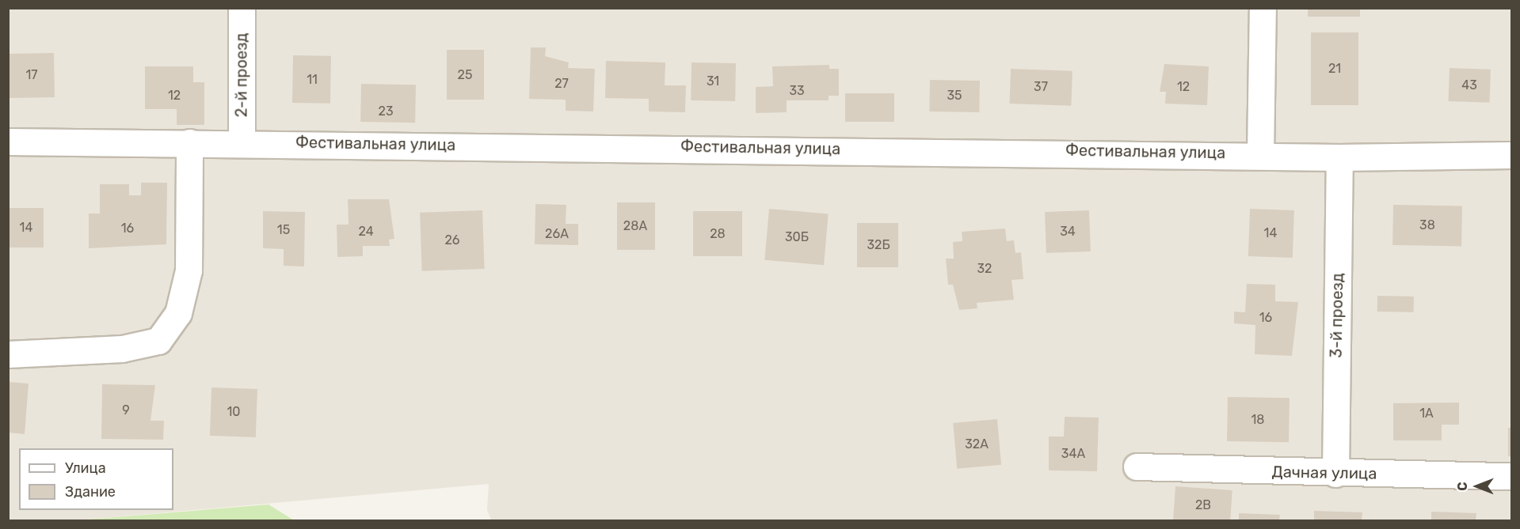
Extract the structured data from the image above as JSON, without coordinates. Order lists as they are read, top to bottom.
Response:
{
  "streets": {
    "street": [
      "2-й проезд",
      "Фестивальная улица",
      "3-й проезд",
      "Дачная улица"
    ]
  },
  "crossings": [
    ["2-й проезд", "Фестивальная улица"],
    ["Фестивальная улица", "3-й проезд"],
    ["3-й проезд", "Дачная улица"]
  ],
  "house_numbers": [
    "21",
    "17",
    "25",
    "11",
    "31",
    "27",
    "43",
    "37",
    "12",
    "33",
    "12",
    "35",
    "23",
    "38",
    "28А",
    "14",
    "16",
    "15",
    "24",
    "34",
    "14",
    "26А",
    "28",
    "30Б",
    "26",
    "32Б",
    "32",
    "16",
    "9",
    "10",
    "1А",
    "18",
    "32А",
    "34А",
    "2В"
  ],
  "legend": ["Улица", "Здание"],
  "north": "left"
}
